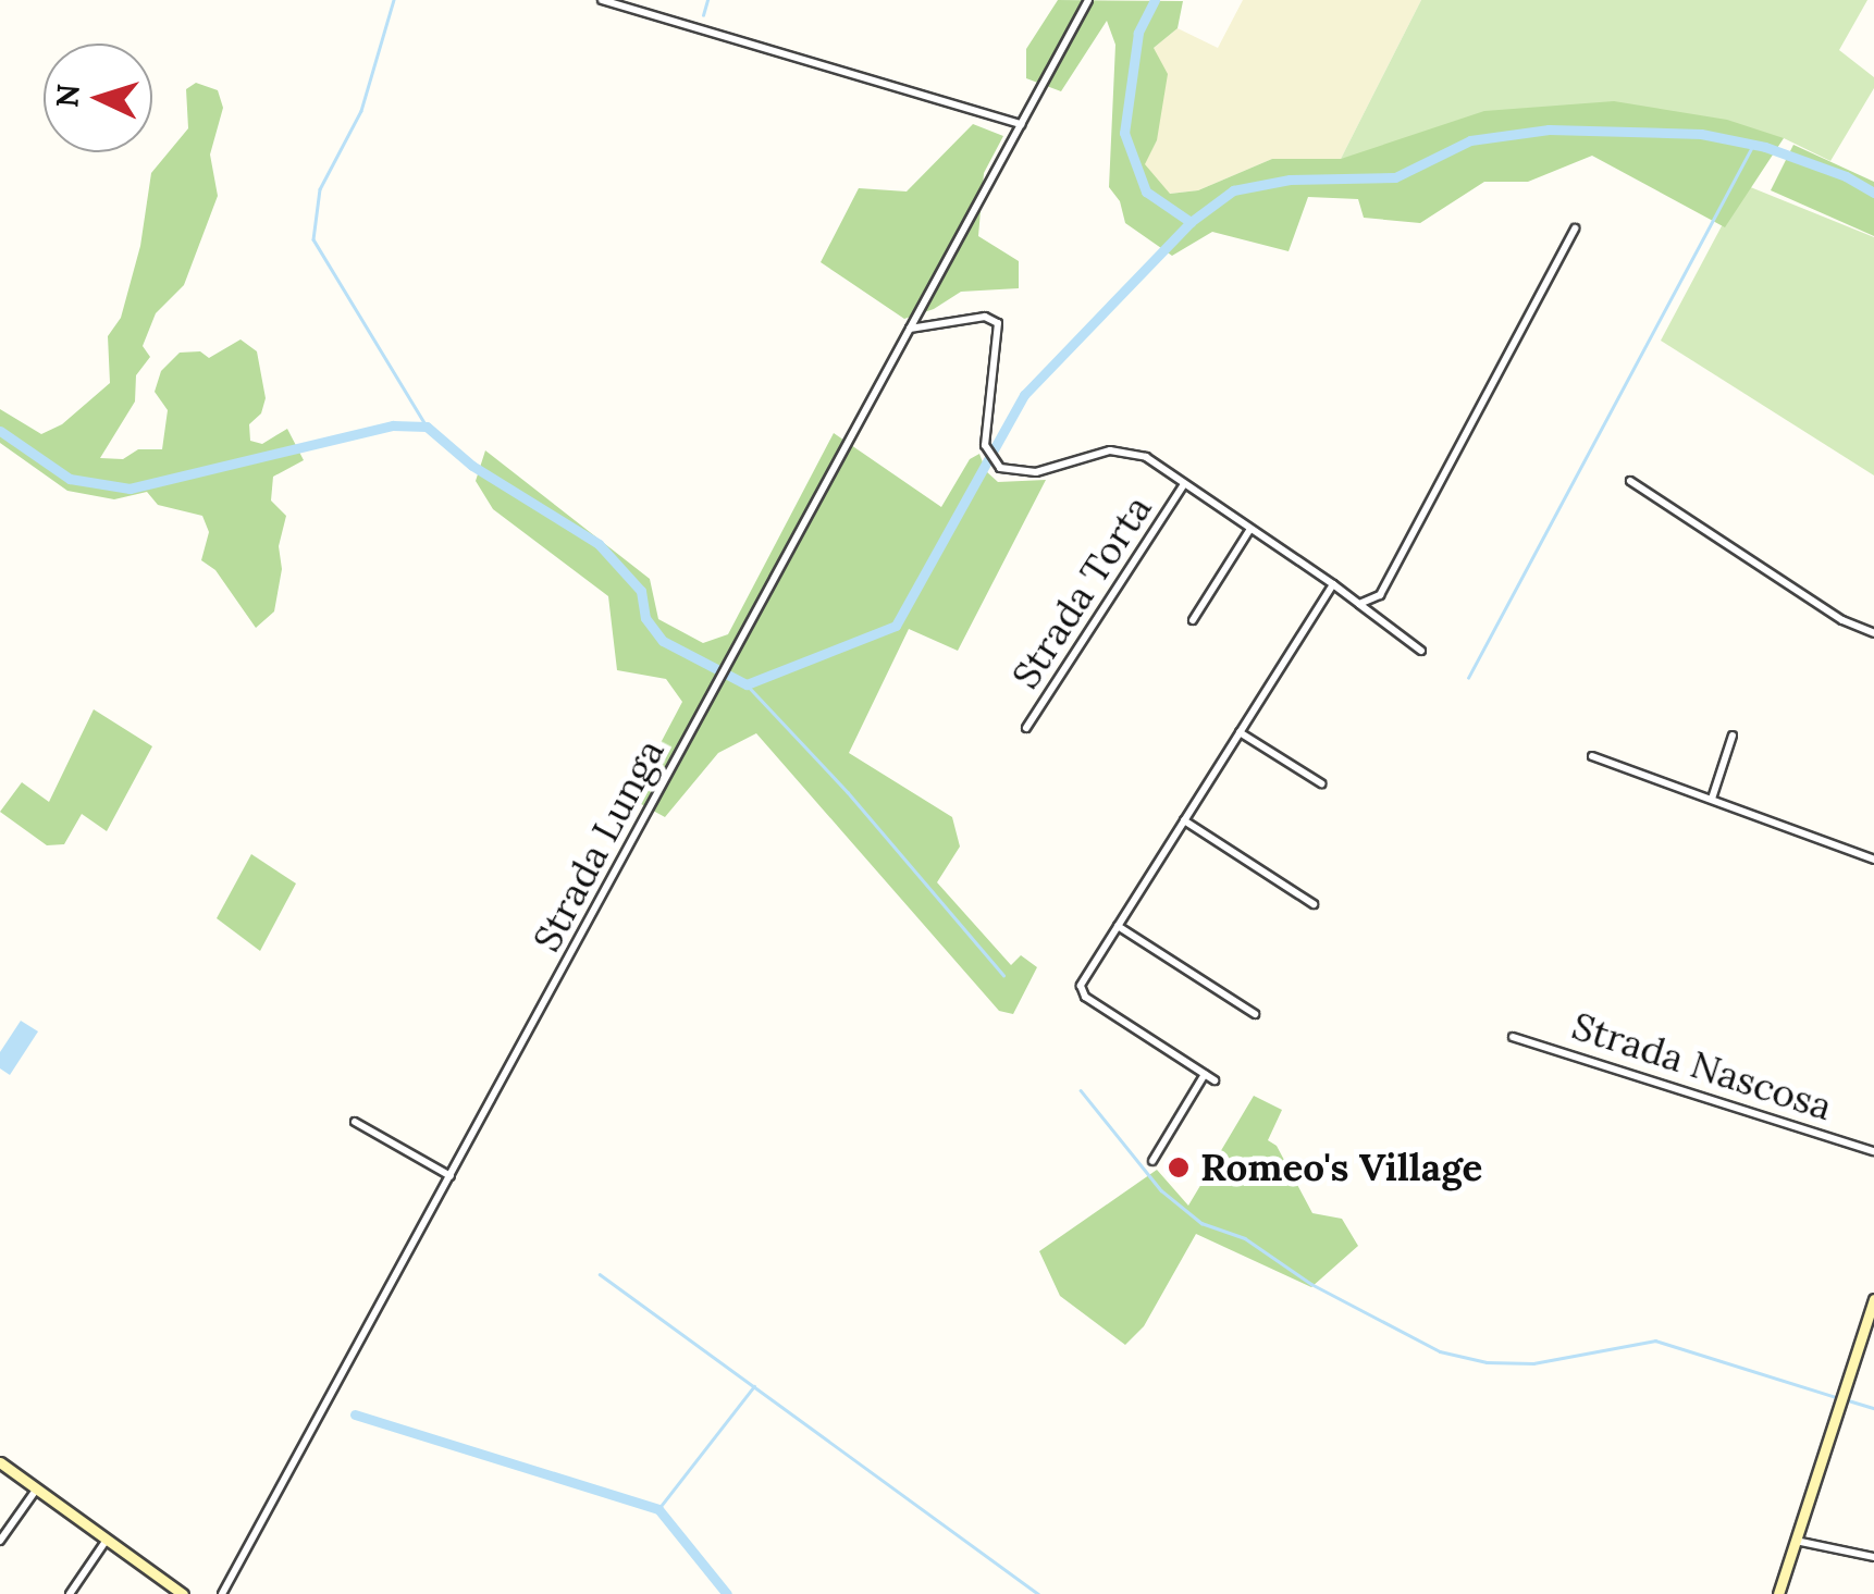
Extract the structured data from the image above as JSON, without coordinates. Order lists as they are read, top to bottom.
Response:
{
  "streets": {
    "street": ["Strada Torta", "Strada Lunga", "Strada Nascosa"]
  },
  "crossings": [
    ["Strada Torta", "Strada Lunga"]
  ],
  "places": ["Romeo's Village"],
  "north": "left"
}
